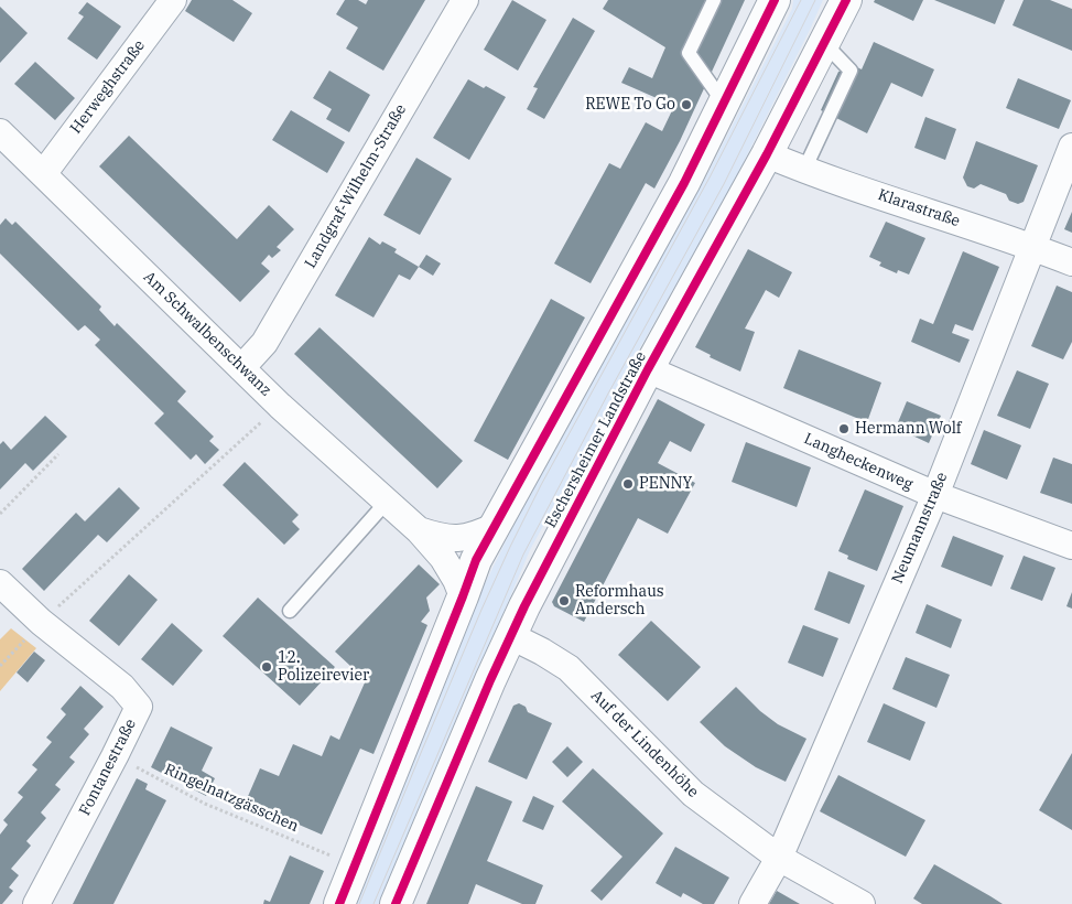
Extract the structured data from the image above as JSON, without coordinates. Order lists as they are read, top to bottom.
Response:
{
  "streets": {
    "main road": ["Eschersheimer Landstraße"],
    "street": [
      "Herweghstraße",
      "Landgraf-Wilhelm-Straße",
      "Klarastraße",
      "Am Schwalbenschwanz",
      "Langheckenweg",
      "Neumannstraße",
      "Auf der Lindenhöhe",
      "Fontanestraße"
    ],
    "path": ["Ringelnatzgässchen"]
  },
  "crossings": [
    ["Herweghstraße", "Am Schwalbenschwanz"],
    ["Landgraf-Wilhelm-Straße", "Am Schwalbenschwanz"],
    ["Klarastraße", "Eschersheimer Landstraße"],
    ["Klarastraße", "Neumannstraße"],
    ["Eschersheimer Landstraße", "Langheckenweg"],
    ["Eschersheimer Landstraße", "Auf der Lindenhöhe"],
    ["Langheckenweg", "Neumannstraße"],
    ["Neumannstraße", "Auf der Lindenhöhe"],
    ["Fontanestraße", "Ringelnatzgässchen"]
  ],
  "places": [
    "REWE To Go",
    "Hermann Wolf",
    "PENNY",
    "Reformhaus Andersch",
    "12. Polizeirevier"
  ]
}
